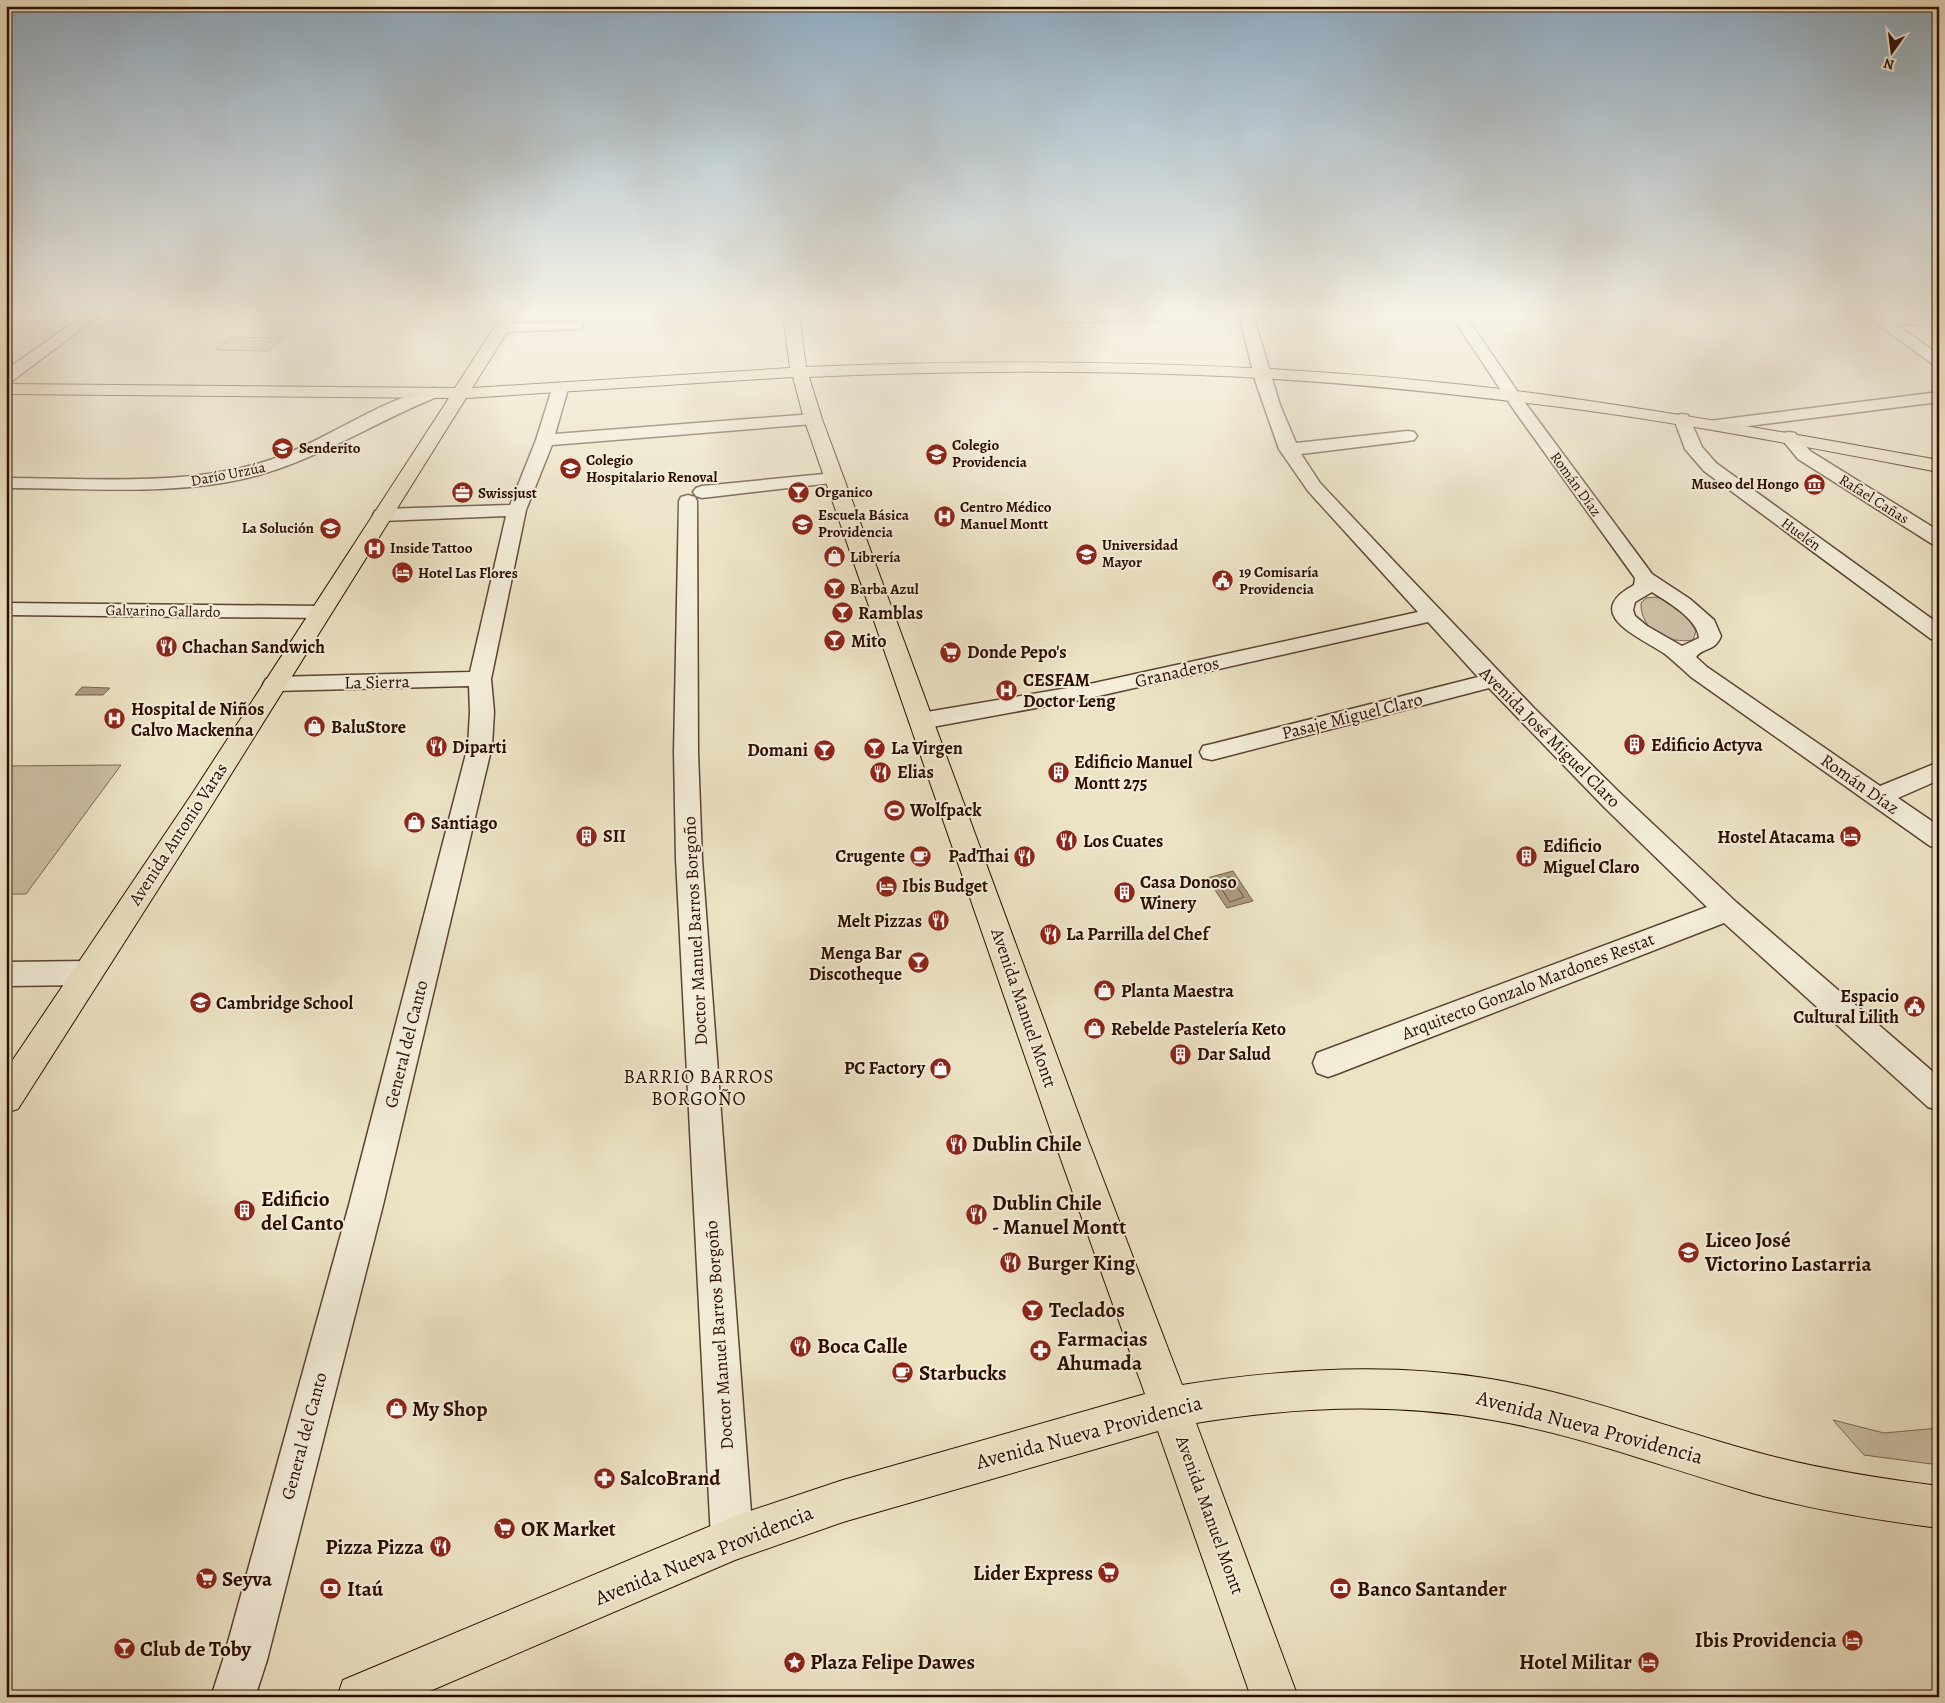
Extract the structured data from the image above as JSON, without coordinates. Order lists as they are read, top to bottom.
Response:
{
  "streets": {
    "main road": ["Avenida Antonio Varas", "Avenida Manuel Montt", "Avenida Nueva Providencia"],
    "street": [
      "Darío Urzúa",
      "Román Díaz",
      "Rafael Cañas",
      "Huelén",
      "Galvarino Gallardo",
      "Granaderos",
      "La Sierra",
      "Pasaje Miguel Claro",
      "Avenida José Miguel Claro",
      "Doctor Manuel Barros Borgoño",
      "Arquitecto Gonzalo Mardones Restat",
      "General del Canto"
    ]
  },
  "crossings": [
    ["Galvarino Gallardo", "Avenida Antonio Varas"],
    ["Granaderos", "Avenida José Miguel Claro"],
    ["Granaderos", "Avenida Manuel Montt"],
    ["La Sierra", "Avenida Antonio Varas"],
    ["La Sierra", "General del Canto"],
    ["Pasaje Miguel Claro", "Avenida José Miguel Claro"],
    ["Avenida José Miguel Claro", "Arquitecto Gonzalo Mardones Restat"],
    ["Doctor Manuel Barros Borgoño", "Avenida Manuel Montt"],
    ["Doctor Manuel Barros Borgoño", "Avenida Nueva Providencia"],
    ["Avenida Manuel Montt", "Avenida Nueva Providencia"]
  ],
  "districts": ["BARRIO BARROS BORGOÑO"],
  "places": {
    "school or university": [
      "Senderito",
      "Colegio Providencia",
      "Colegio Hospitalario Renoval",
      "Escuela Básica Providencia",
      "La Solución",
      "Universidad Mayor",
      "Cambridge School",
      "Liceo José Victorino Lastarria"
    ],
    "museum": ["Museo del Hongo"],
    "bar": [
      "Organico",
      "Barba Azul",
      "Ramblas",
      "Mito",
      "La Virgen",
      "Domani",
      "Menga Bar Discotheque",
      "Teclados",
      "Club de Toby"
    ],
    "office": ["Swissjust"],
    "hospital": [
      "Centro Médico Manuel Montt",
      "Inside Tattoo",
      "CESFAM Doctor Leng",
      "Hospital de Niños Calvo Mackenna"
    ],
    "shop": [
      "Librería",
      "BaluStore",
      "Santiago",
      "Planta Maestra",
      "Rebelde Pastelería Keto",
      "PC Factory",
      "My Shop"
    ],
    "hotel": [
      "Hotel Las Flores",
      "Hostel Atacama",
      "Ibis Budget",
      "Ibis Providencia",
      "Hotel Militar"
    ],
    "public building": ["19 Comisaría Providencia", "Espacio Cultural Lilith"],
    "restaurant": [
      "Chachan Sandwich",
      "Diparti",
      "Elias",
      "Los Cuates",
      "PadThai",
      "Melt Pizzas",
      "La Parrilla del Chef",
      "Dublin Chile",
      "Dublin Chile - Manuel Montt",
      "Burger King",
      "Boca Calle",
      "Pizza Pizza"
    ],
    "supermarket": [
      "Donde Pepo's",
      "OK Market",
      "Lider Express",
      "Seyva"
    ],
    "building": [
      "Edificio Actyva",
      "Edificio Manuel Montt 275",
      "SII",
      "Edificio Miguel Claro",
      "Casa Donoso Winery",
      "Dar Salud",
      "Edificio del Canto"
    ],
    "sports": ["Wolfpack"],
    "cafe": ["Crugente", "Starbucks"],
    "pharmacy": ["Farmacias Ahumada", "SalcoBrand"],
    "bank": ["Itaú", "Banco Santander"],
    "place": ["Plaza Felipe Dawes"]
  },
  "north": "bottom"
}
